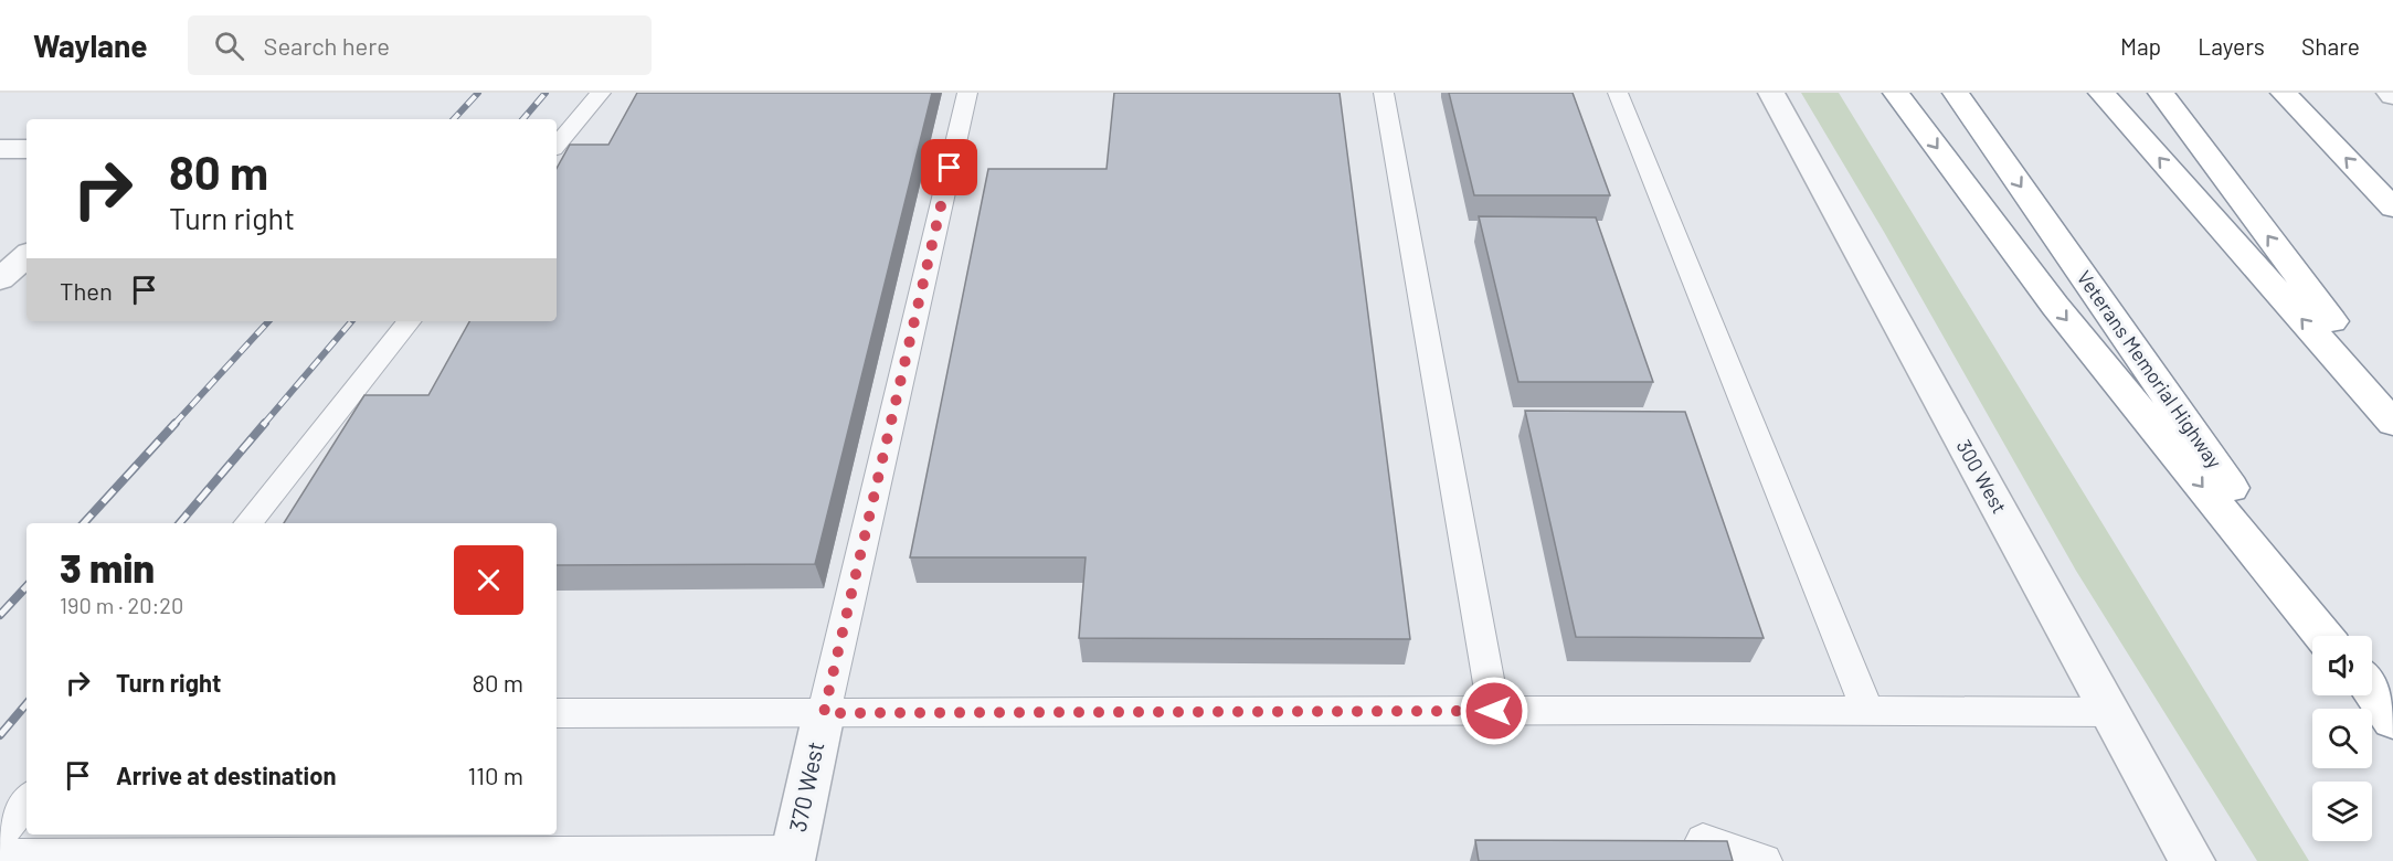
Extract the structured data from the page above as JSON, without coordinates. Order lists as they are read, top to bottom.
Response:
{
  "streets": {
    "highway": ["Veterans Memorial Highway"],
    "street": ["300 West", "370 West"]
  },
  "page": {
    "header": "Waylane",
    "search": "Search here",
    "nav": ["Map", "Layers", "Share"],
    "turn": ["80 m", "Turn right"],
    "then": "Then",
    "heading": ["3 min", "190 m · 20:20"],
    "list": [
      {
        "name": "Turn right",
        "value": "80 m"
      },
      {
        "name": "Arrive at destination",
        "value": "110 m"
      }
    ]
  }
}
